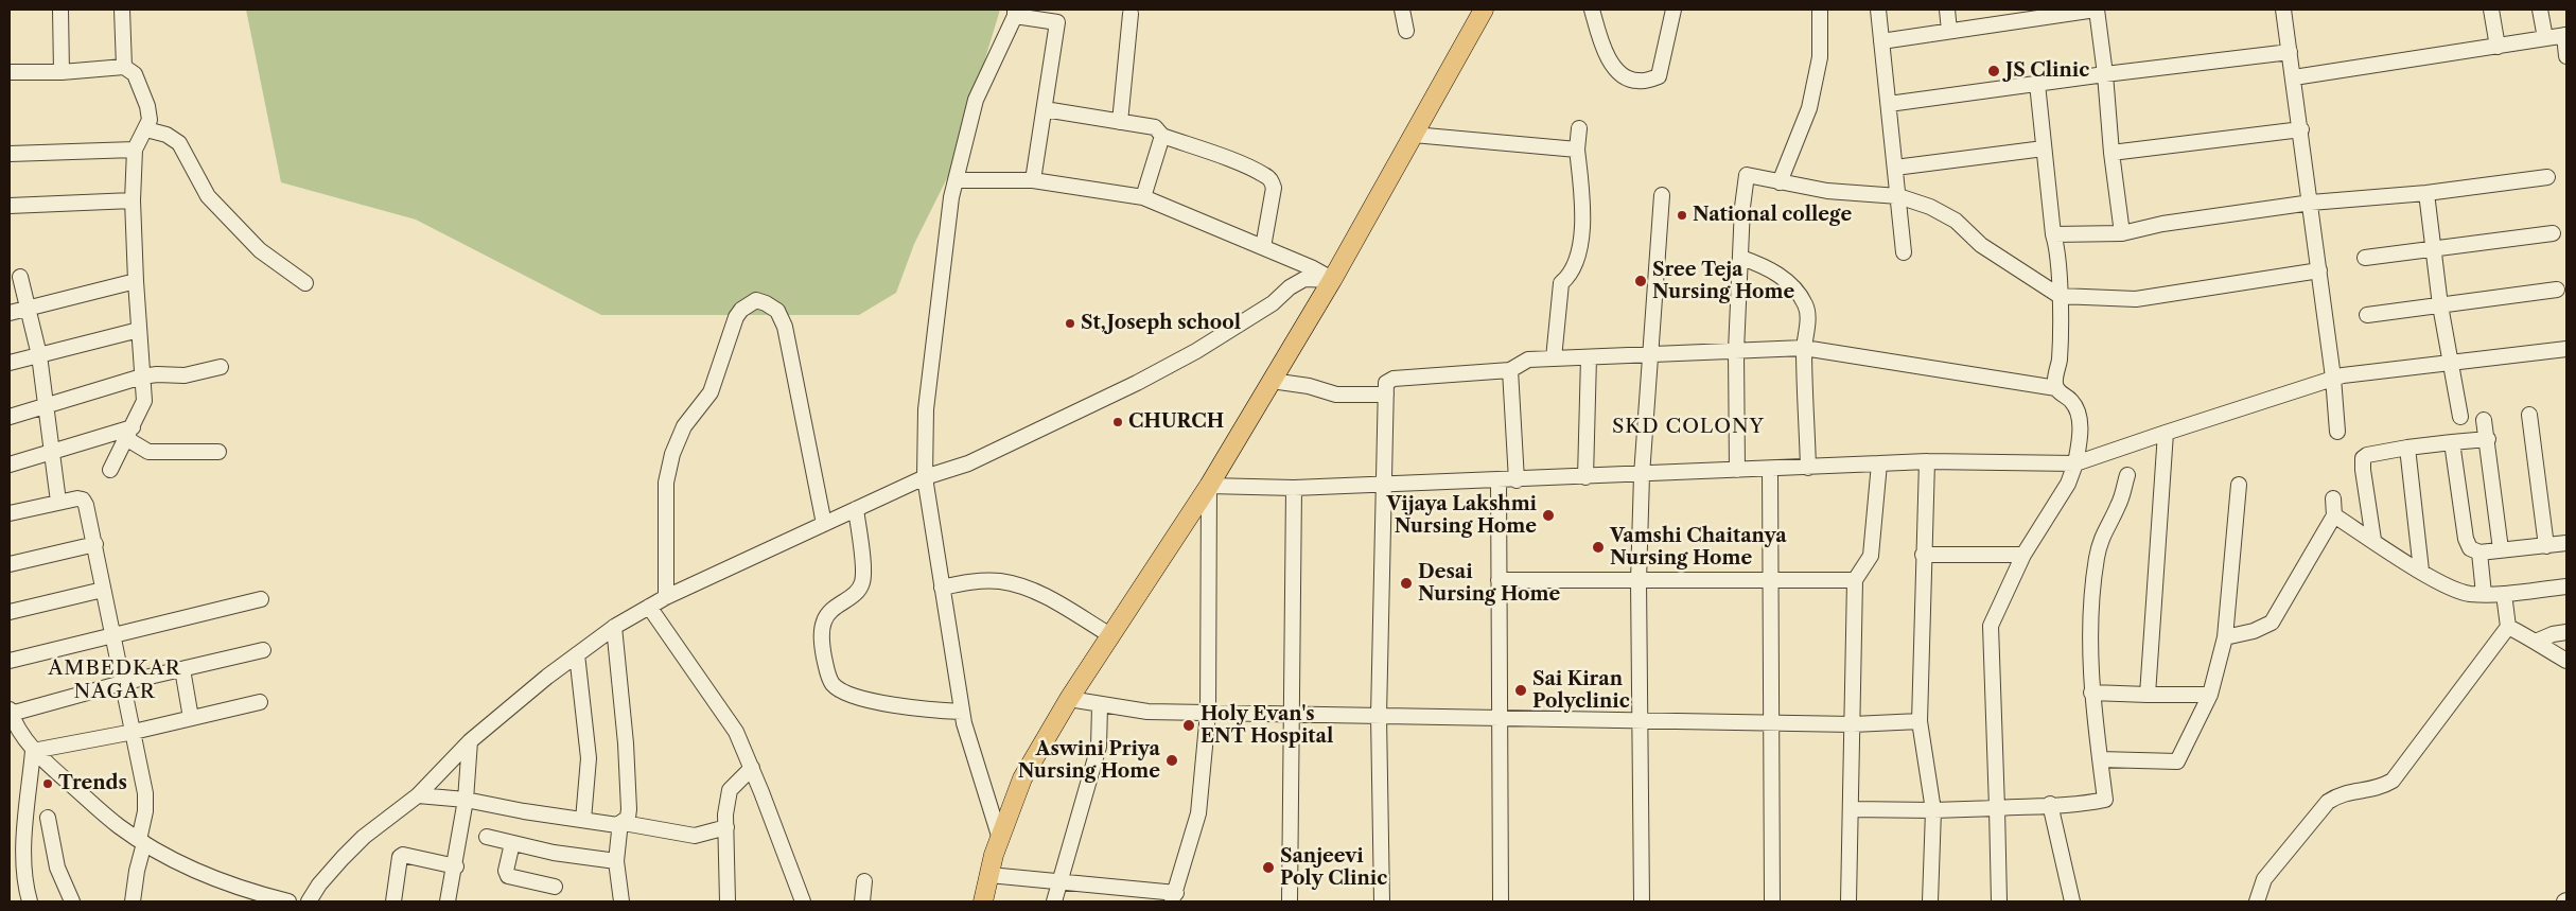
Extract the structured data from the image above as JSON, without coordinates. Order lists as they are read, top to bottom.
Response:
{
  "districts": ["SKD COLONY", "AMBEDKAR NAGAR"],
  "places": [
    "JS Clinic",
    "National college",
    "Sree Teja Nursing Home",
    "St,Joseph school",
    "CHURCH",
    "Vijaya Lakshmi Nursing Home",
    "Vamshi Chaitanya Nursing Home",
    "Desai Nursing Home",
    "Sai Kiran Polyclinic",
    "Holy Evan's ENT Hospital",
    "Aswini Priya Nursing Home",
    "Trends",
    "Sanjeevi Poly Clinic"
  ]
}
